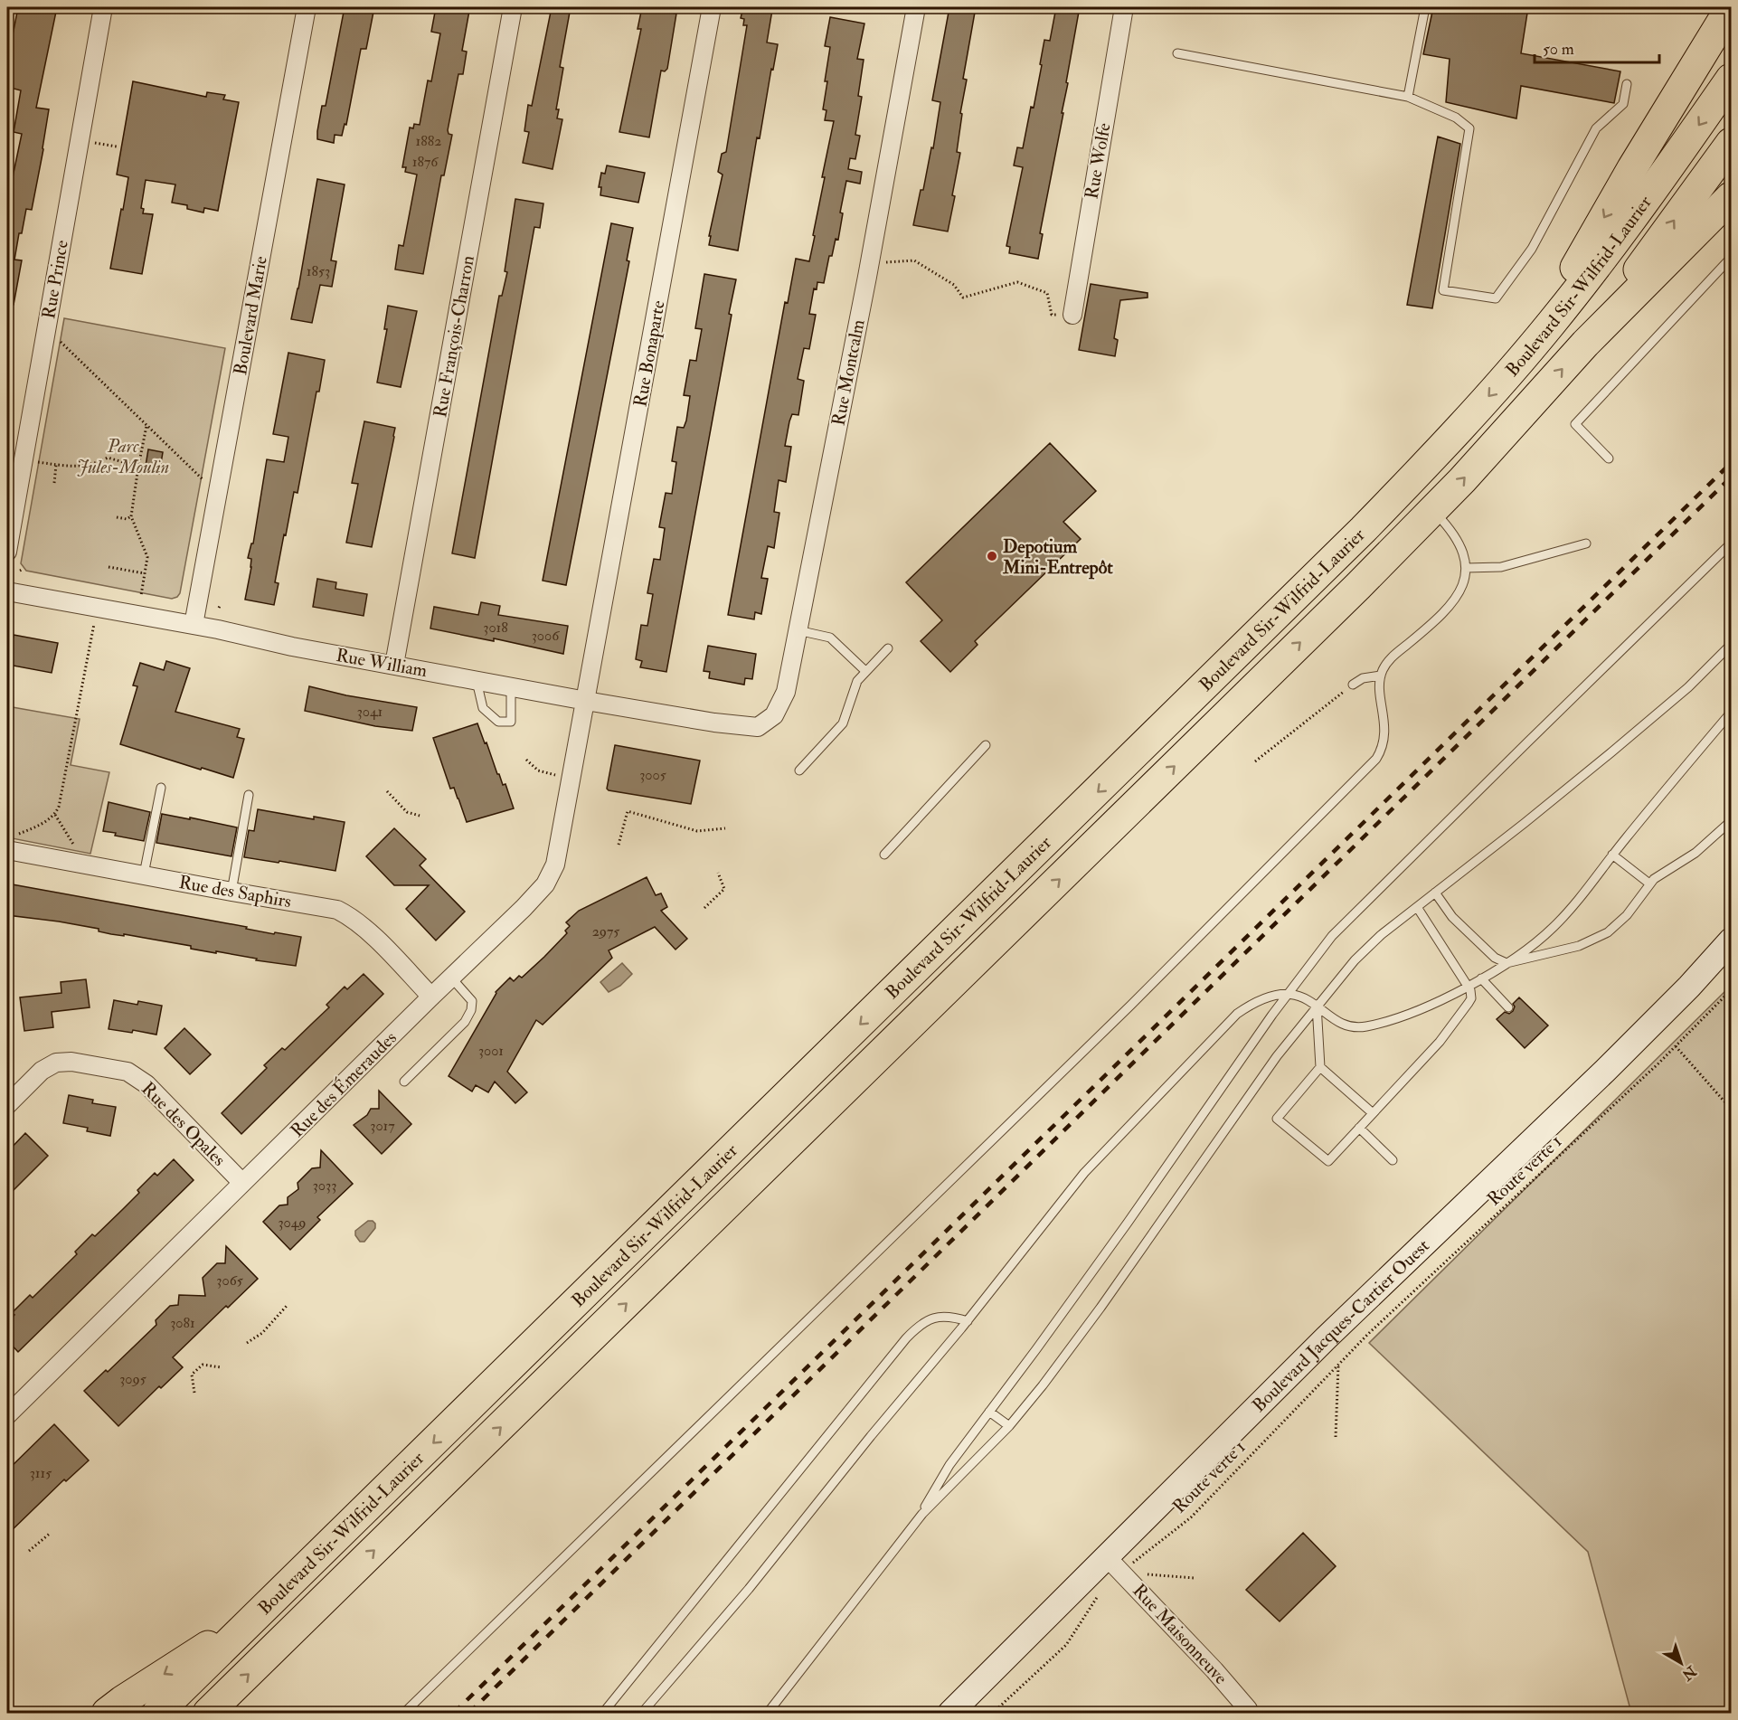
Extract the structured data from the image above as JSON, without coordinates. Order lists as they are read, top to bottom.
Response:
{
  "streets": {
    "highway": ["Boulevard Sir-Wilfrid-Laurier"],
    "main road": ["Boulevard Jacques-Cartier Ouest"],
    "street": [
      "Rue Wolfe",
      "Rue Prince",
      "Boulevard Marie",
      "Rue François-Charron",
      "Rue Bonaparte",
      "Rue Montcalm",
      "Rue William",
      "Rue des Saphirs",
      "Rue des Émeraudes",
      "Rue des Opales",
      "Rue Maisonneuve"
    ],
    "path": ["Route verte 1"]
  },
  "crossings": [
    ["Boulevard Marie", "Rue William"],
    ["Rue François-Charron", "Rue William"],
    ["Rue Bonaparte", "Rue William"],
    ["Rue Bonaparte", "Rue des Émeraudes"],
    ["Rue Montcalm", "Rue William"],
    ["Rue William", "Rue des Émeraudes"],
    ["Rue des Saphirs", "Rue des Émeraudes"],
    ["Rue des Émeraudes", "Rue des Opales"],
    ["Route verte 1", "Boulevard Jacques-Cartier Ouest"],
    ["Route verte 1", "Rue Maisonneuve"],
    ["Boulevard Jacques-Cartier Ouest", "Rue Maisonneuve"]
  ],
  "parks": ["Parc Jules-Moulin"],
  "places": ["Depotium Mini-Entrepôt"],
  "house_numbers": [
    "1882",
    "1876",
    "1853",
    "3018",
    "3006",
    "3041",
    "3005",
    "2975",
    "3001",
    "3017",
    "3033",
    "3049",
    "3065",
    "3081",
    "3095",
    "3115"
  ],
  "scale_bar": "50 m",
  "north": "bottom right"
}
